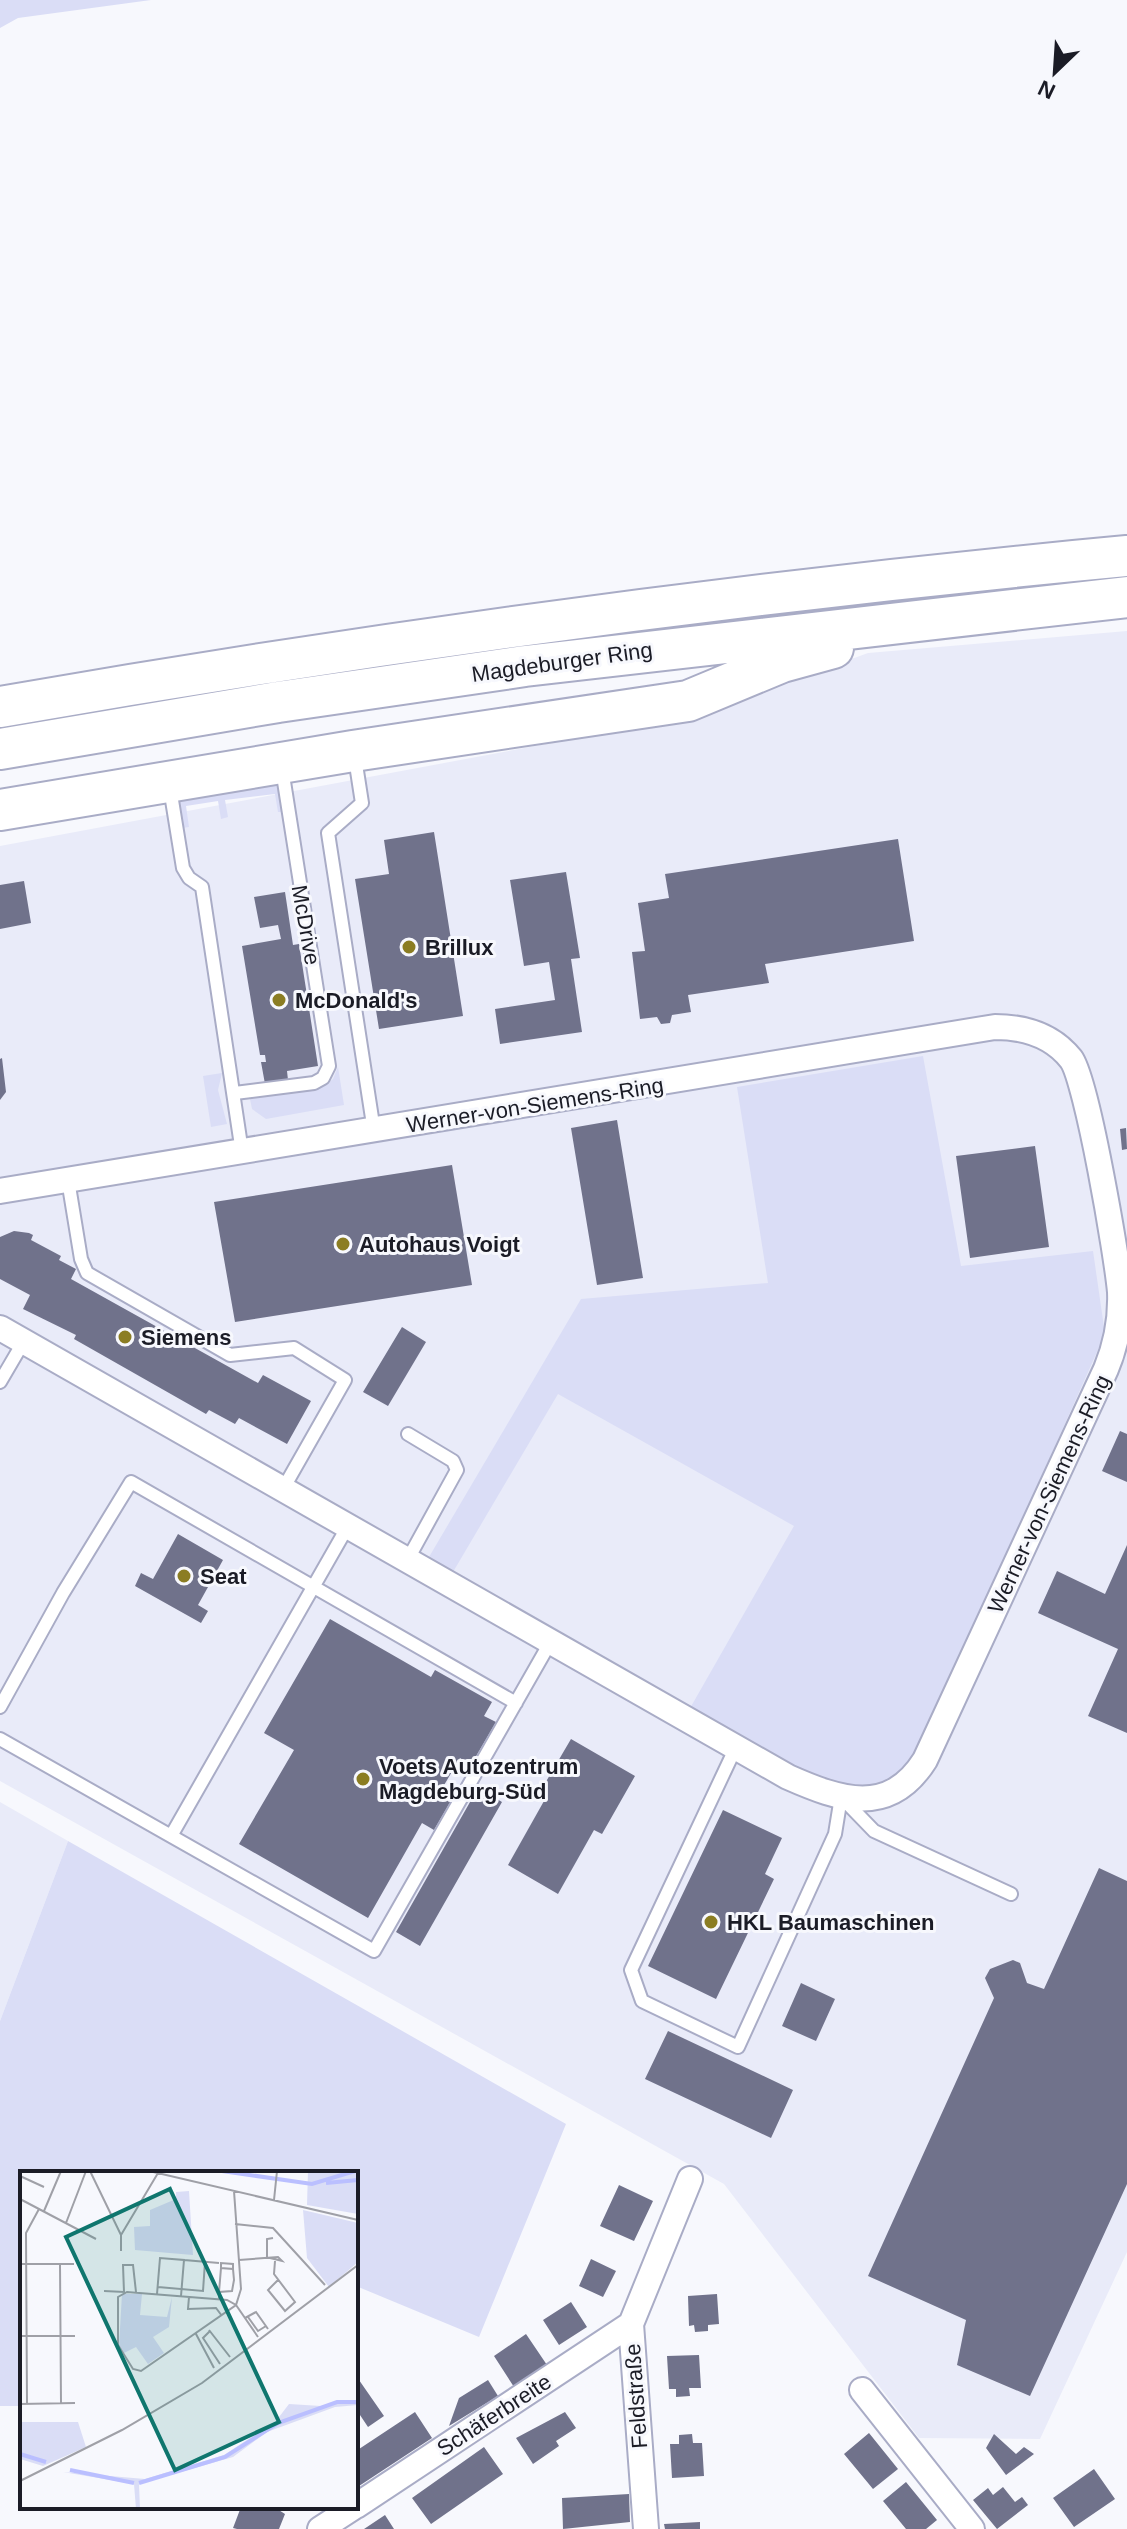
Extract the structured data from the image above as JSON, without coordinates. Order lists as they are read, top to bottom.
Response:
{
  "streets": {
    "highway": ["Magdeburger Ring"],
    "street": ["Werner-von-Siemens-Ring", "Feldstraße", "Schäferbreite"],
    "lane": ["McDrive"]
  },
  "crossings": [
    ["Feldstraße", "Schäferbreite"]
  ],
  "places": [
    "Brillux",
    "McDonald's",
    "Autohaus Voigt",
    "Siemens",
    "Seat",
    "Voets Autozentrum Magdeburg-Süd",
    "HKL Baumaschinen"
  ],
  "north": "bottom left"
}
